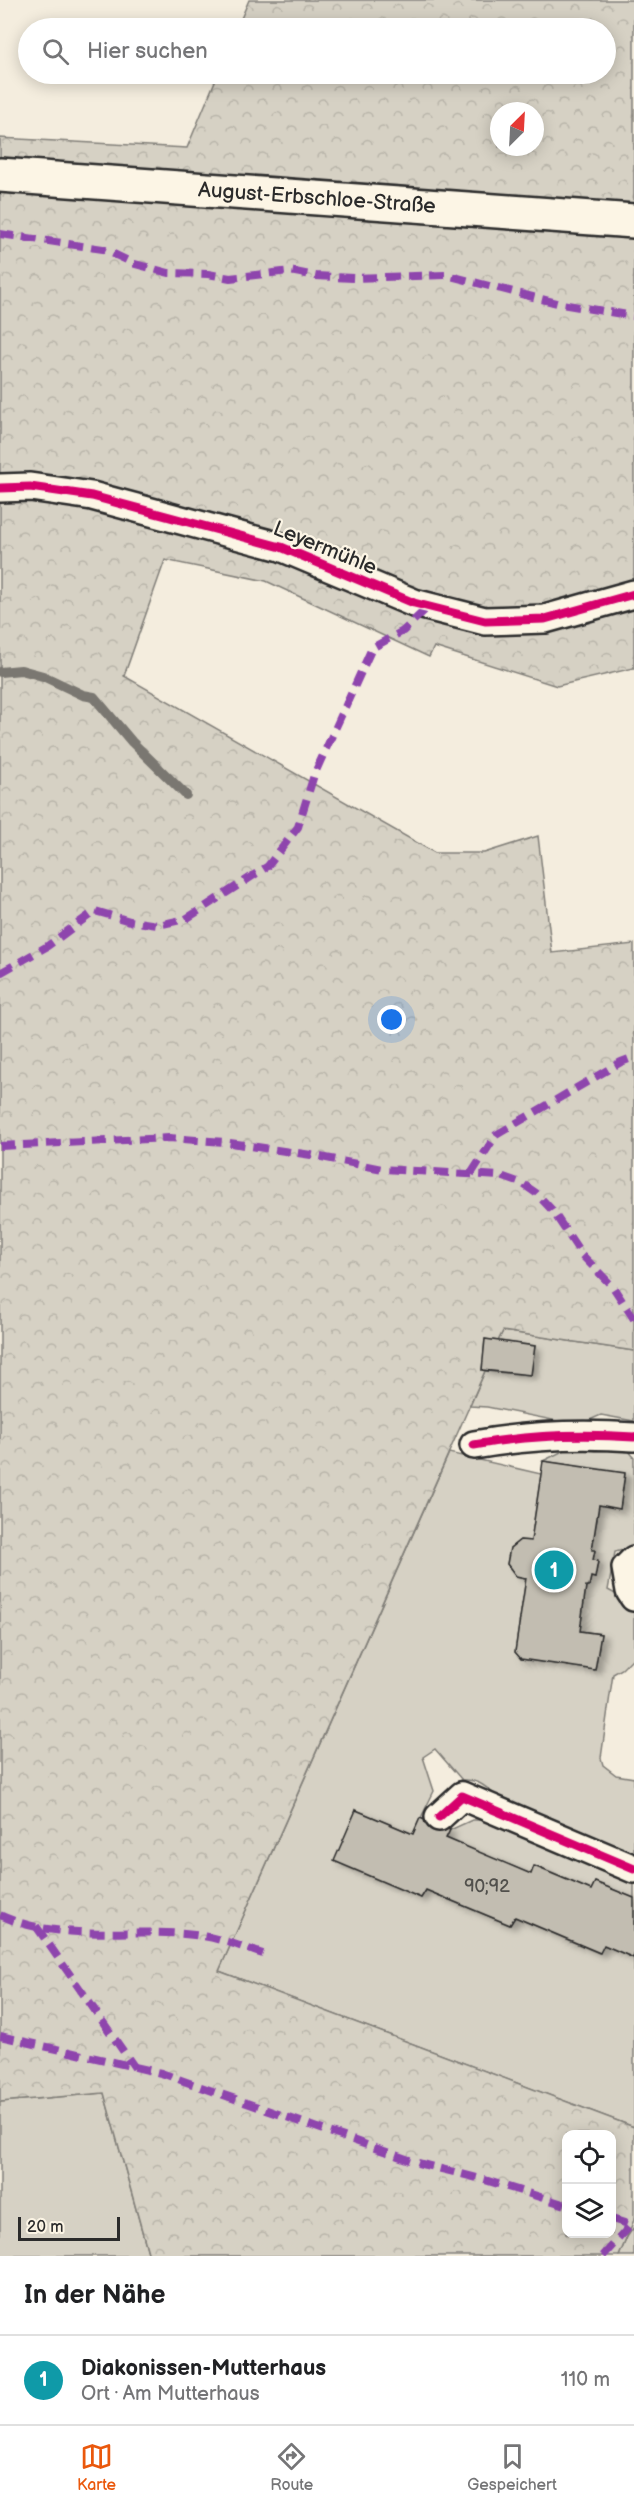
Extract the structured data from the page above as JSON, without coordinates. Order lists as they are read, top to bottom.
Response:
{
  "streets": {
    "main road": ["August-Erbschloe-Straße"],
    "street": ["Leyermühle"]
  },
  "house_numbers": ["90;92"],
  "scale_bar": "20 m",
  "north": "top right",
  "page": {
    "search": "Hier suchen",
    "pins": "1",
    "scale": "20 m",
    "heading": "In der Nähe",
    "list": [
      {
        "mark": "1",
        "name": "Diakonissen-Mutterhaus",
        "note": "Ort · Am Mutterhaus",
        "value": "110 m"
      }
    ],
    "nav": ["Karte", "Route", "Gespeichert"]
  }
}
